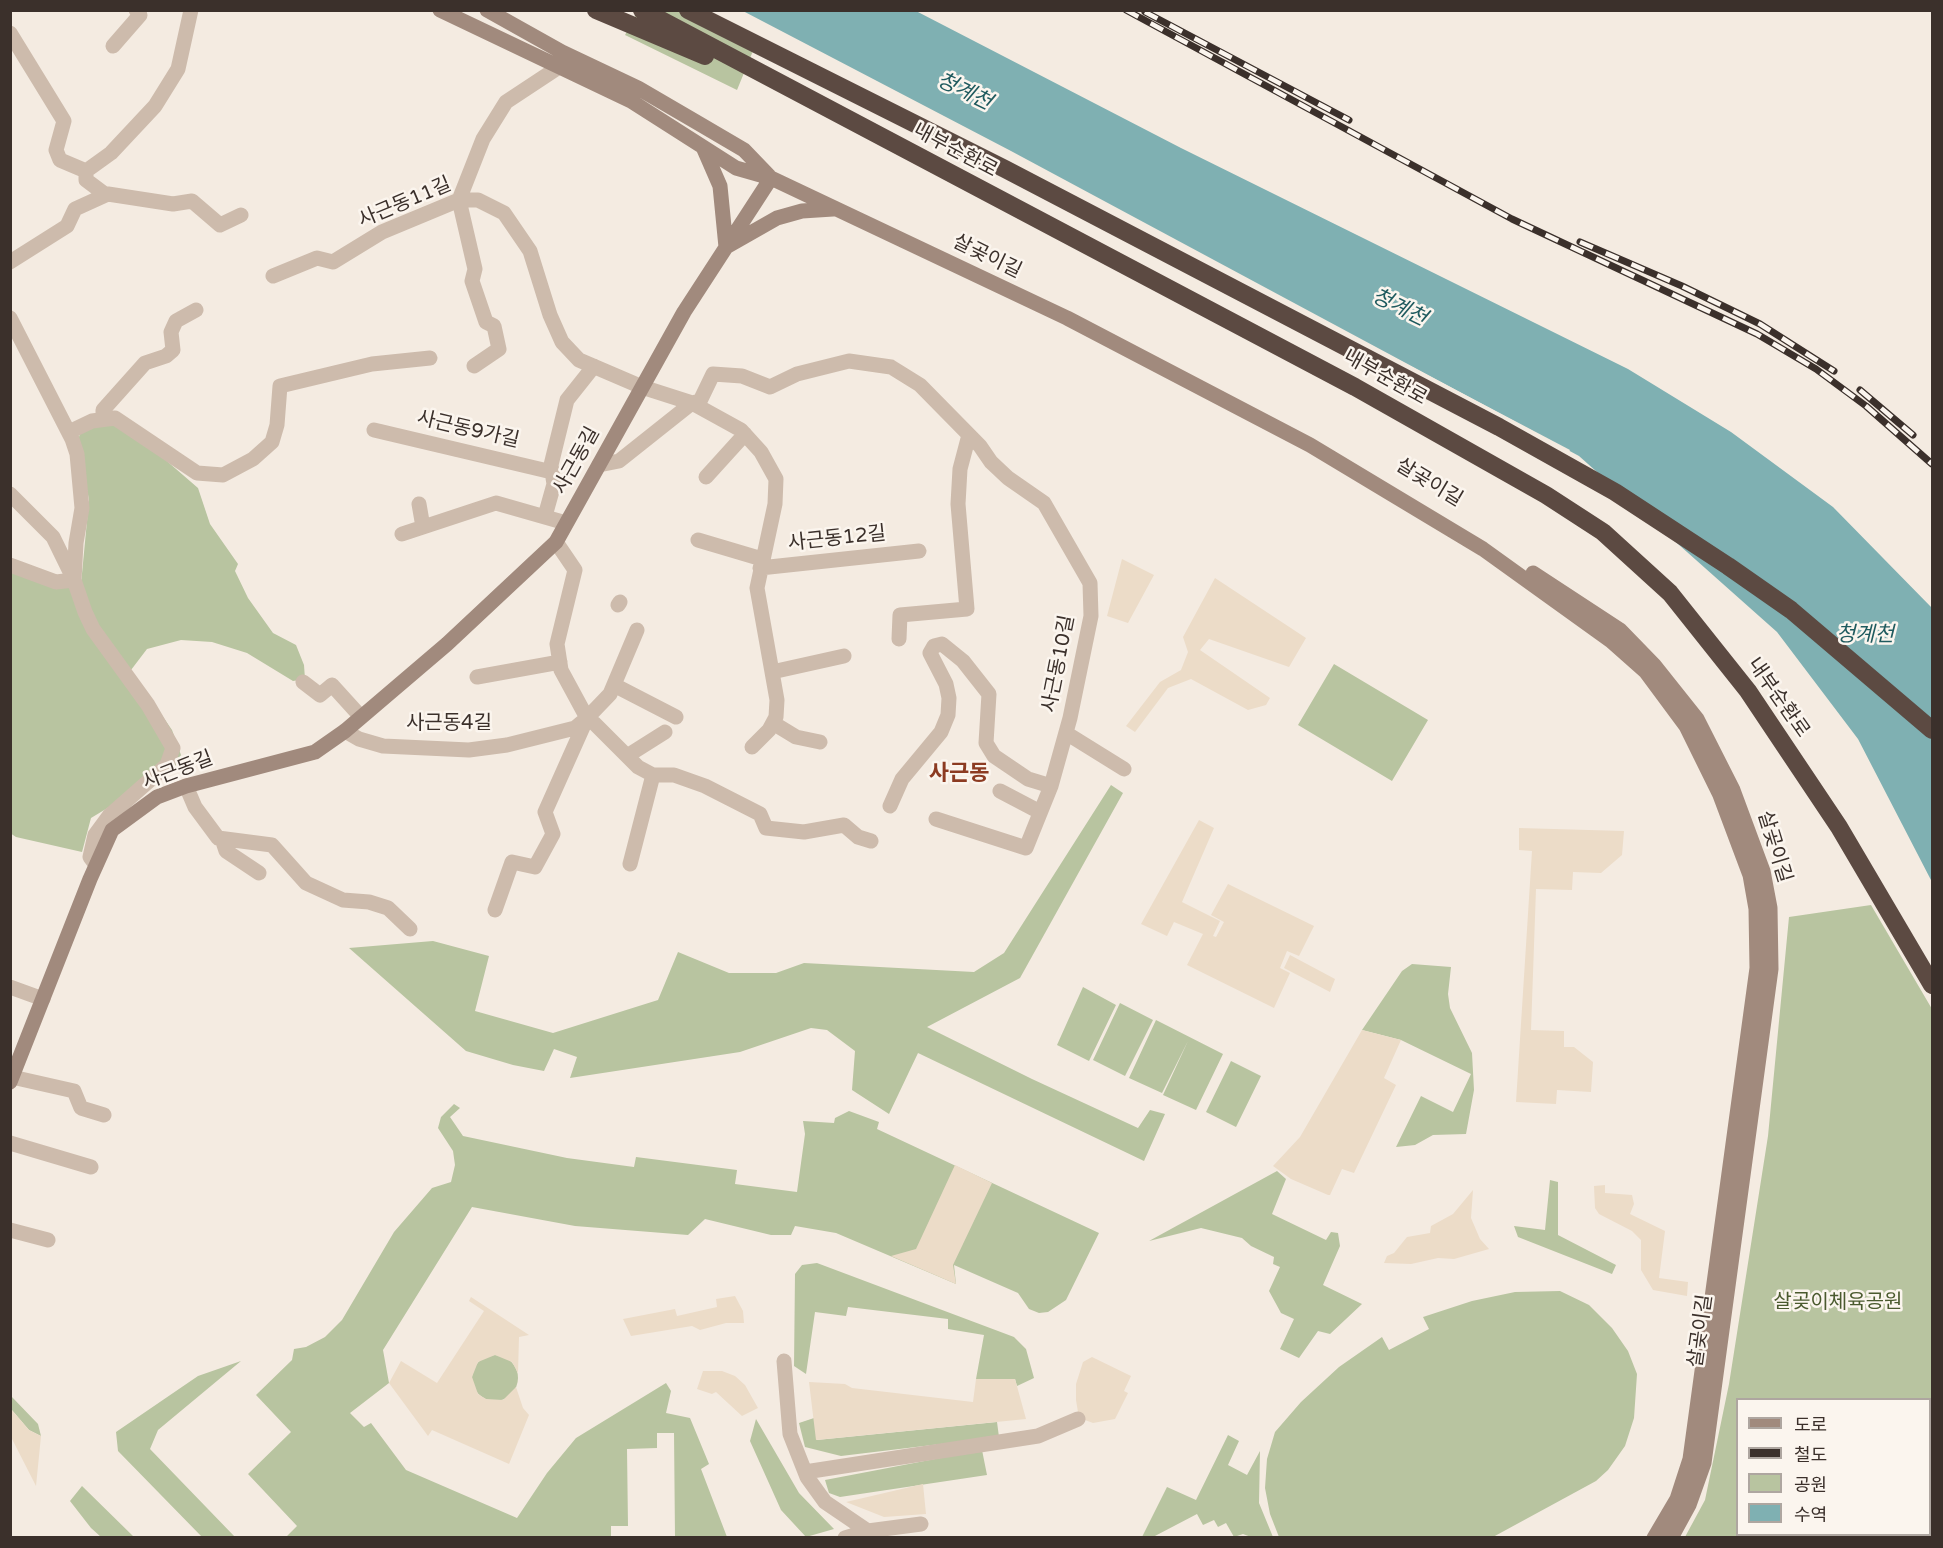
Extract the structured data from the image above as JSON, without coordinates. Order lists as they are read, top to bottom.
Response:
{
  "streets": {
    "highway": ["내부순환로"],
    "main road": ["살곶이길", "사근동길"],
    "street": [
      "사근동11길",
      "사근동9가길",
      "사근동12길",
      "사근동10길",
      "사근동4길"
    ]
  },
  "crossings": [
    ["사근동11길", "사근동길"],
    ["사근동11길", "사근동12길"],
    ["살곶이길", "사근동길"],
    ["사근동길", "사근동12길"],
    ["사근동길", "사근동10길"],
    ["사근동길", "사근동4길"],
    ["사근동12길", "사근동10길"]
  ],
  "districts": ["사근동"],
  "water": ["청계천"],
  "parks": ["살곶이체육공원"],
  "legend": [
    "도로",
    "철도",
    "공원",
    "수역"
  ]
}
